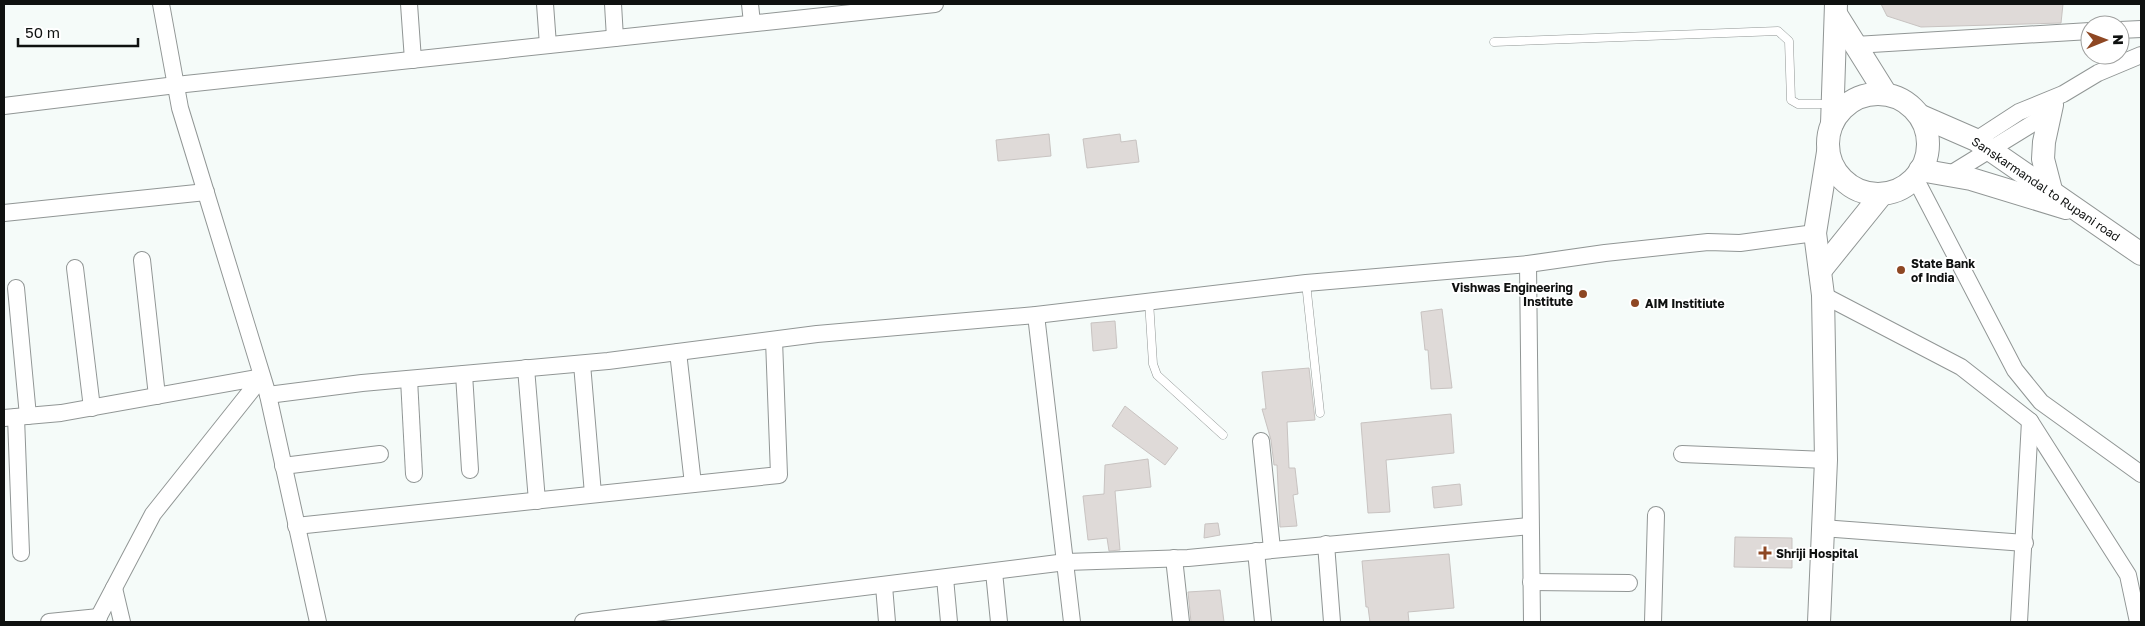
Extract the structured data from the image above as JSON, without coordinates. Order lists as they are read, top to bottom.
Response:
{
  "streets": {
    "main road": ["Sanskarmandal to Rupani road"]
  },
  "places": {
    "other": ["State Bank of India", "Vishwas Engineering Institute", "AIM Institiute"],
    "health": ["Shriji Hospital"]
  },
  "scale_bar": "50 m",
  "north": "right"
}
